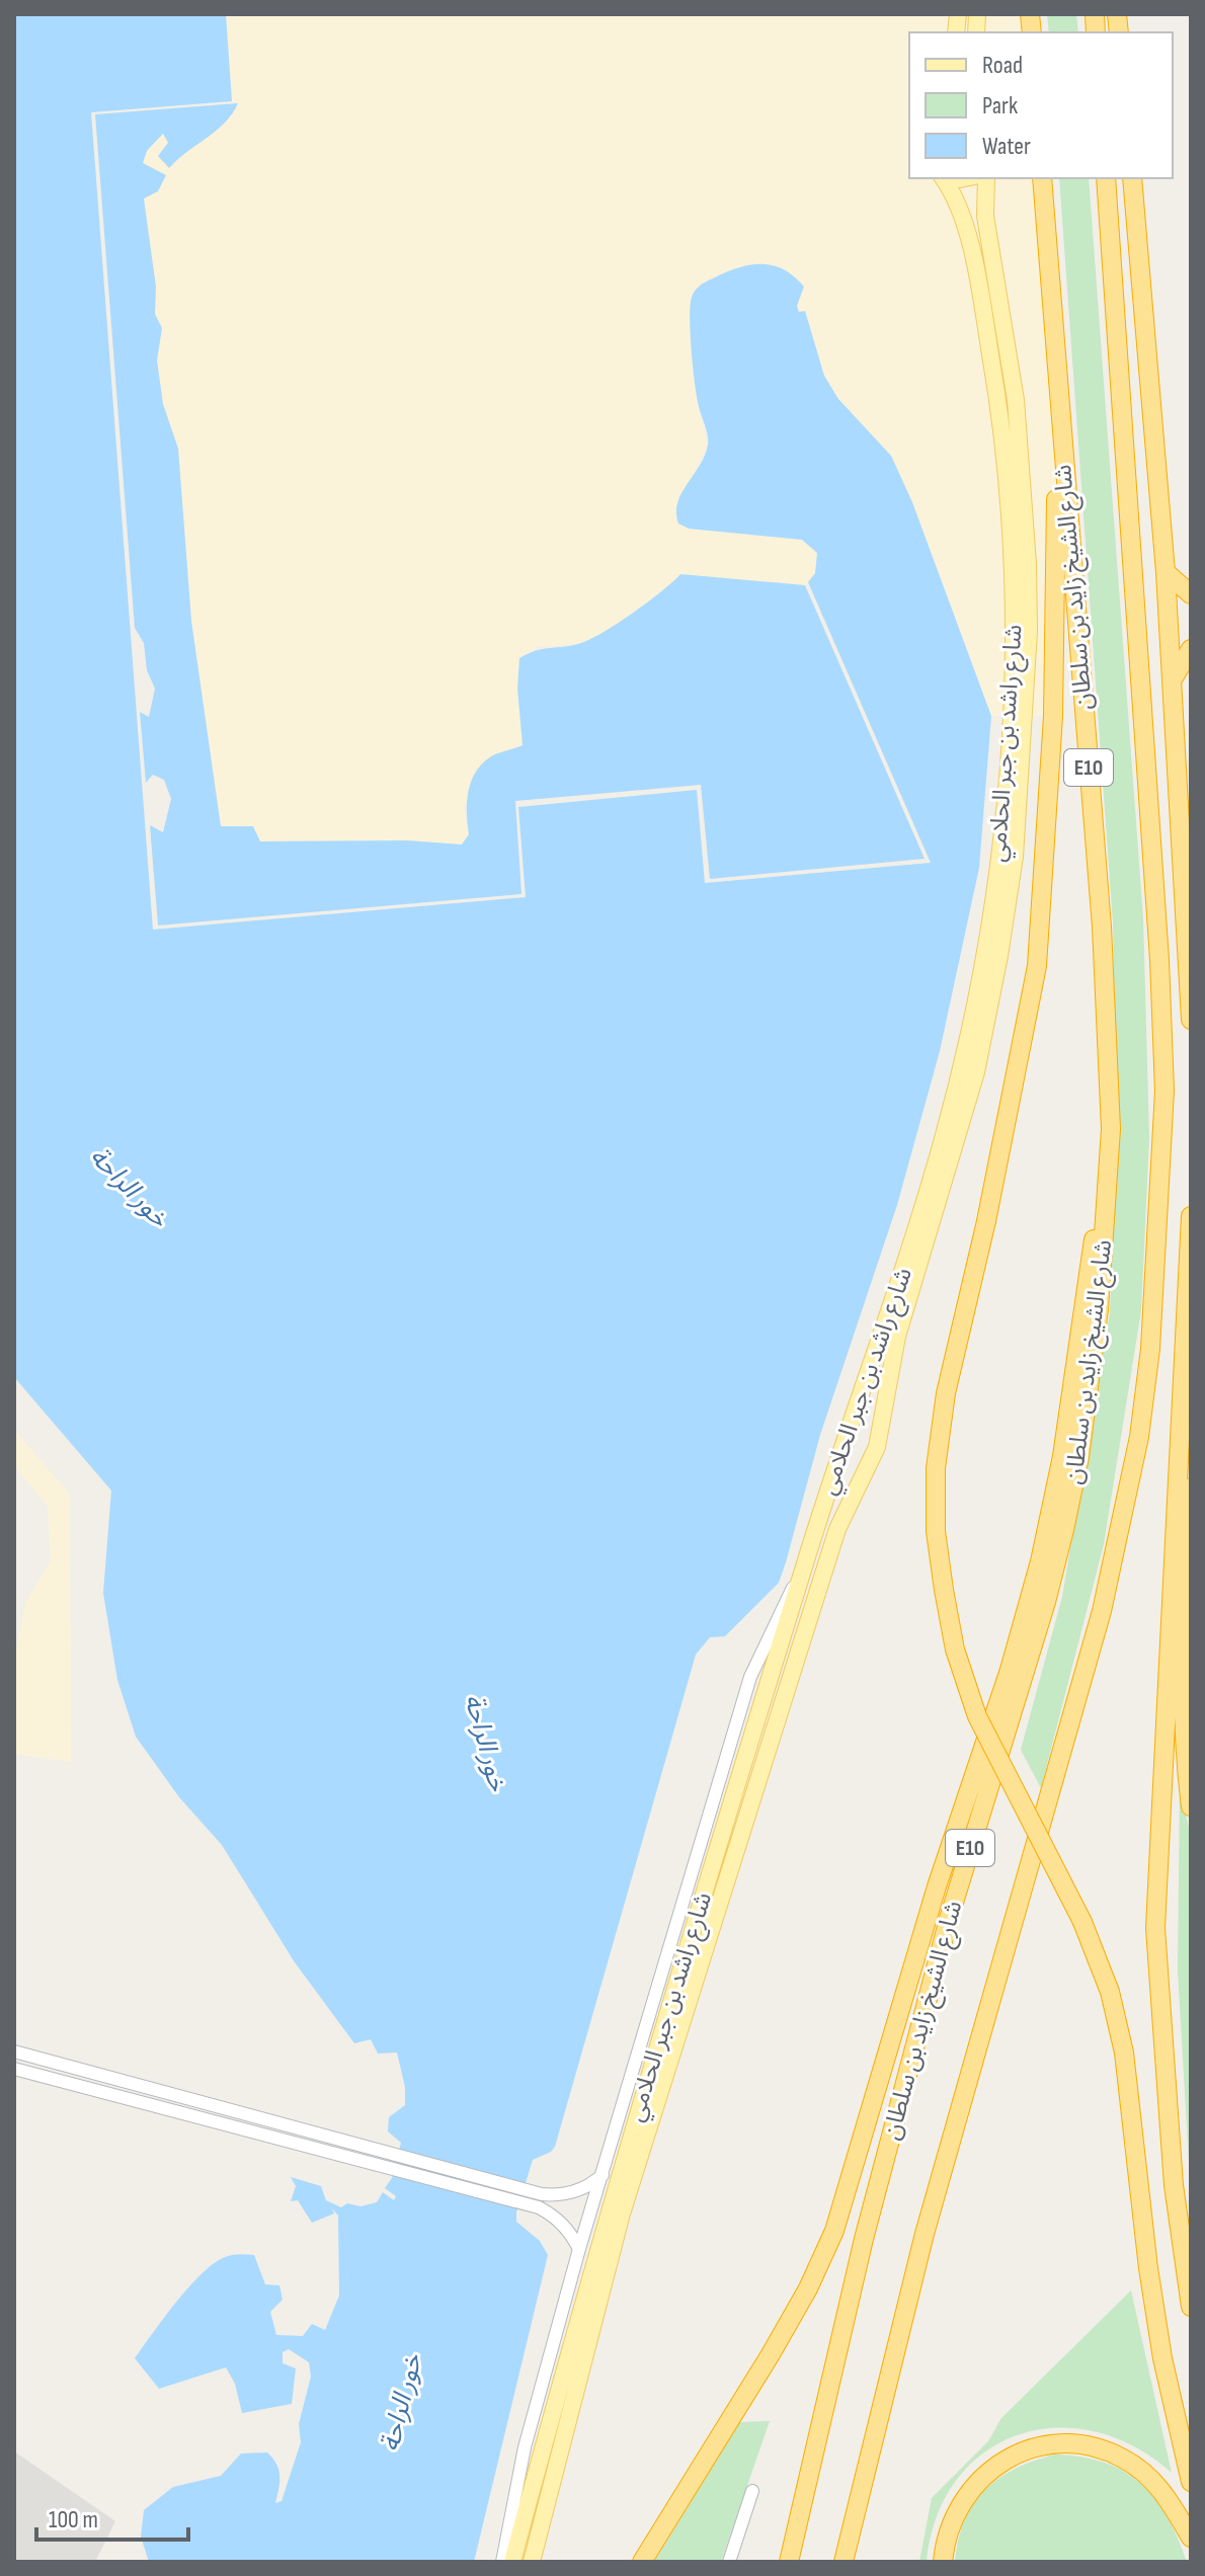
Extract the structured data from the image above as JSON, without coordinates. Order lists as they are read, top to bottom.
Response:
{
  "streets": {
    "highway": ["شارع الشيخ زايد بن سلطان", "E10"],
    "main road": ["شارع راشد بن جبر الحلامي"]
  },
  "water": ["خور الراحة"],
  "legend": ["Road", "Park", "Water"],
  "scale_bar": "100 m"
}
